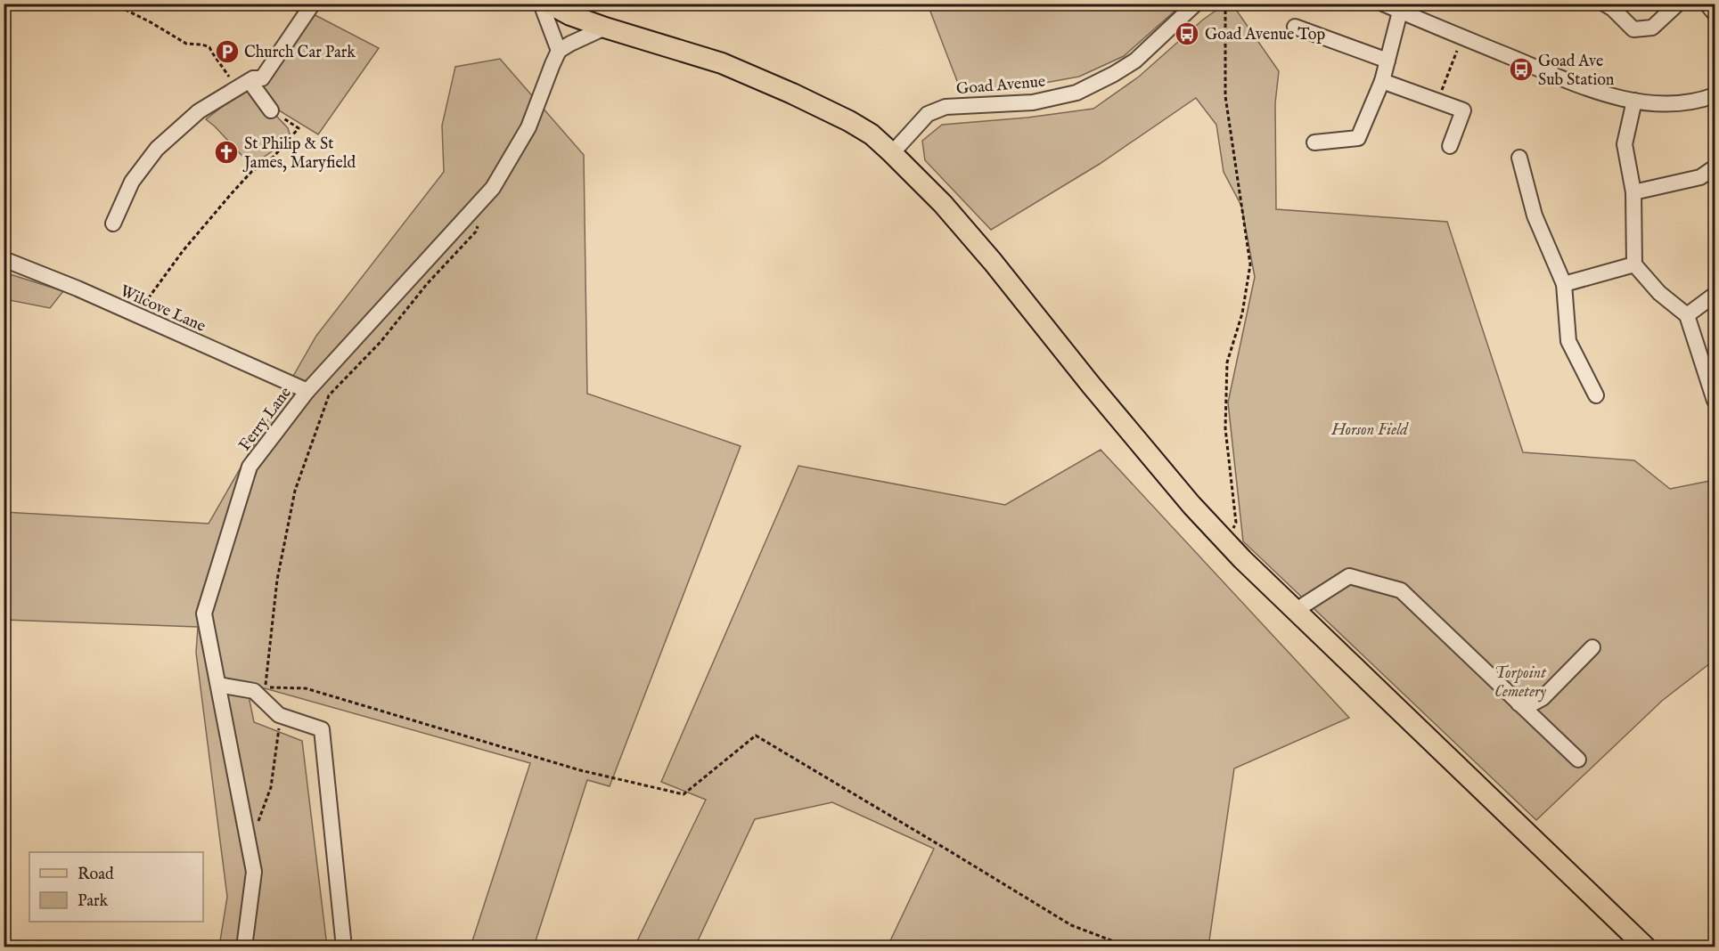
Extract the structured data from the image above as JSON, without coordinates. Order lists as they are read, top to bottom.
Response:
{
  "streets": {
    "street": ["Goad Avenue", "Wilcove Lane", "Ferry Lane"]
  },
  "crossings": [
    ["Wilcove Lane", "Ferry Lane"]
  ],
  "parks": ["Horson Field", "Torpoint Cemetery"],
  "places": {
    "bus stop": ["Goad Avenue Top", "Goad Ave Sub Station"],
    "parking": ["Church Car Park"],
    "church": ["St Philip & St James, Maryfield"]
  },
  "legend": ["Road", "Park"]
}
